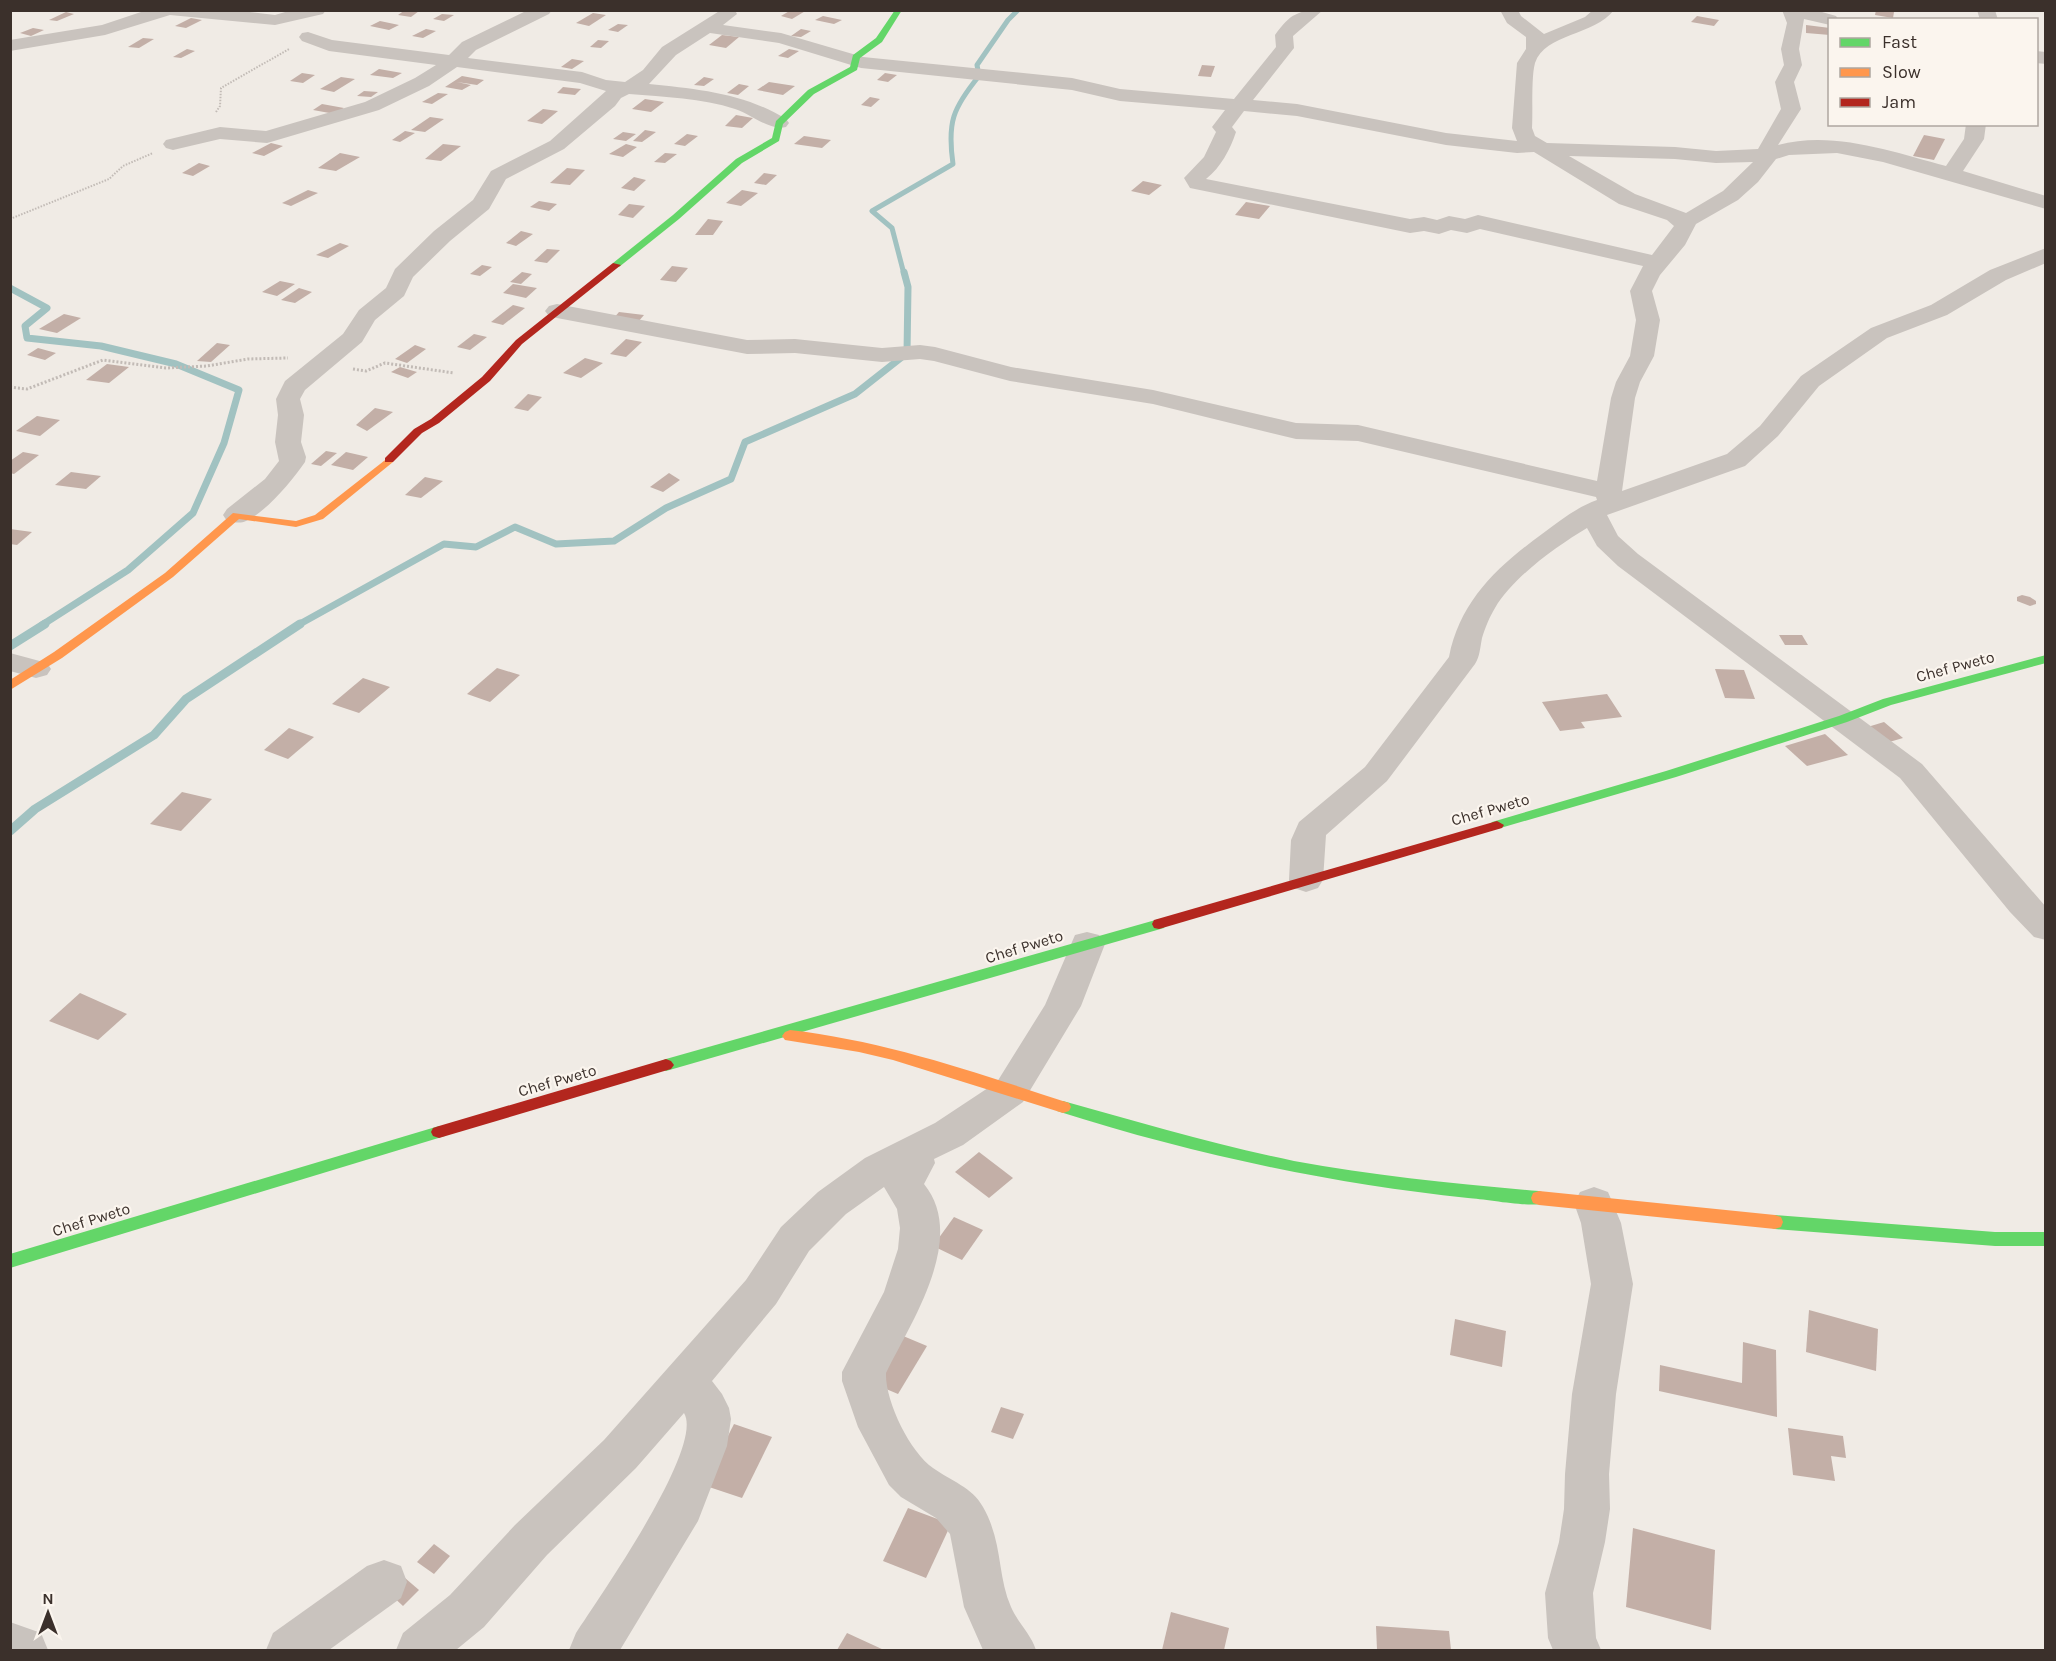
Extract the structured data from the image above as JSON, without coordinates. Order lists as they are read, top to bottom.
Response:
{
  "streets": {
    "street": ["Chef Pweto"]
  },
  "legend": ["Fast", "Slow", "Jam"],
  "north": "top"
}
